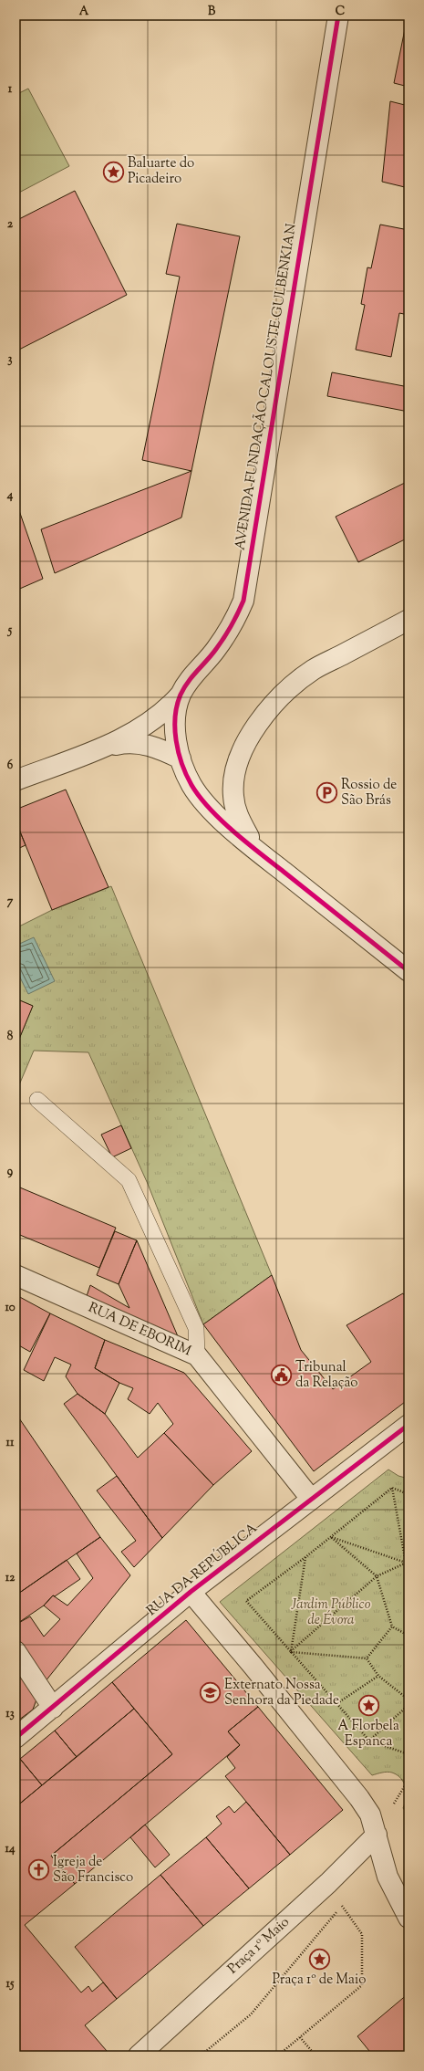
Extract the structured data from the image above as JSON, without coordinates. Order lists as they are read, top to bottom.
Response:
{
  "streets": {
    "street": [
      "AVENIDA FUNDAÇÃO CALOUSTE GULBENKIAN",
      "RUA DE EBORIM",
      "RUA DA REPÚBLICA",
      "Praça 1º Maio"
    ]
  },
  "crossings": [
    ["RUA DE EBORIM", "RUA DA REPÚBLICA"]
  ],
  "parks": ["Jardim Público de Évora"],
  "places": {
    "place": ["Baluarte do Picadeiro", "A Florbela Espanca", "Praça 1º de Maio"],
    "parking": ["Rossio de São Brás"],
    "public building": ["Tribunal da Relação"],
    "school or university": ["Externato Nossa Senhora da Piedade"],
    "church": ["Igreja de São Francisco"]
  },
  "grid": {
    "columns": ["A", "B", "C"],
    "rows": [
      "1",
      "2",
      "3",
      "4",
      "5",
      "6",
      "7",
      "8",
      "9",
      "10",
      "11",
      "12",
      "13",
      "14",
      "15"
    ]
  }
}
